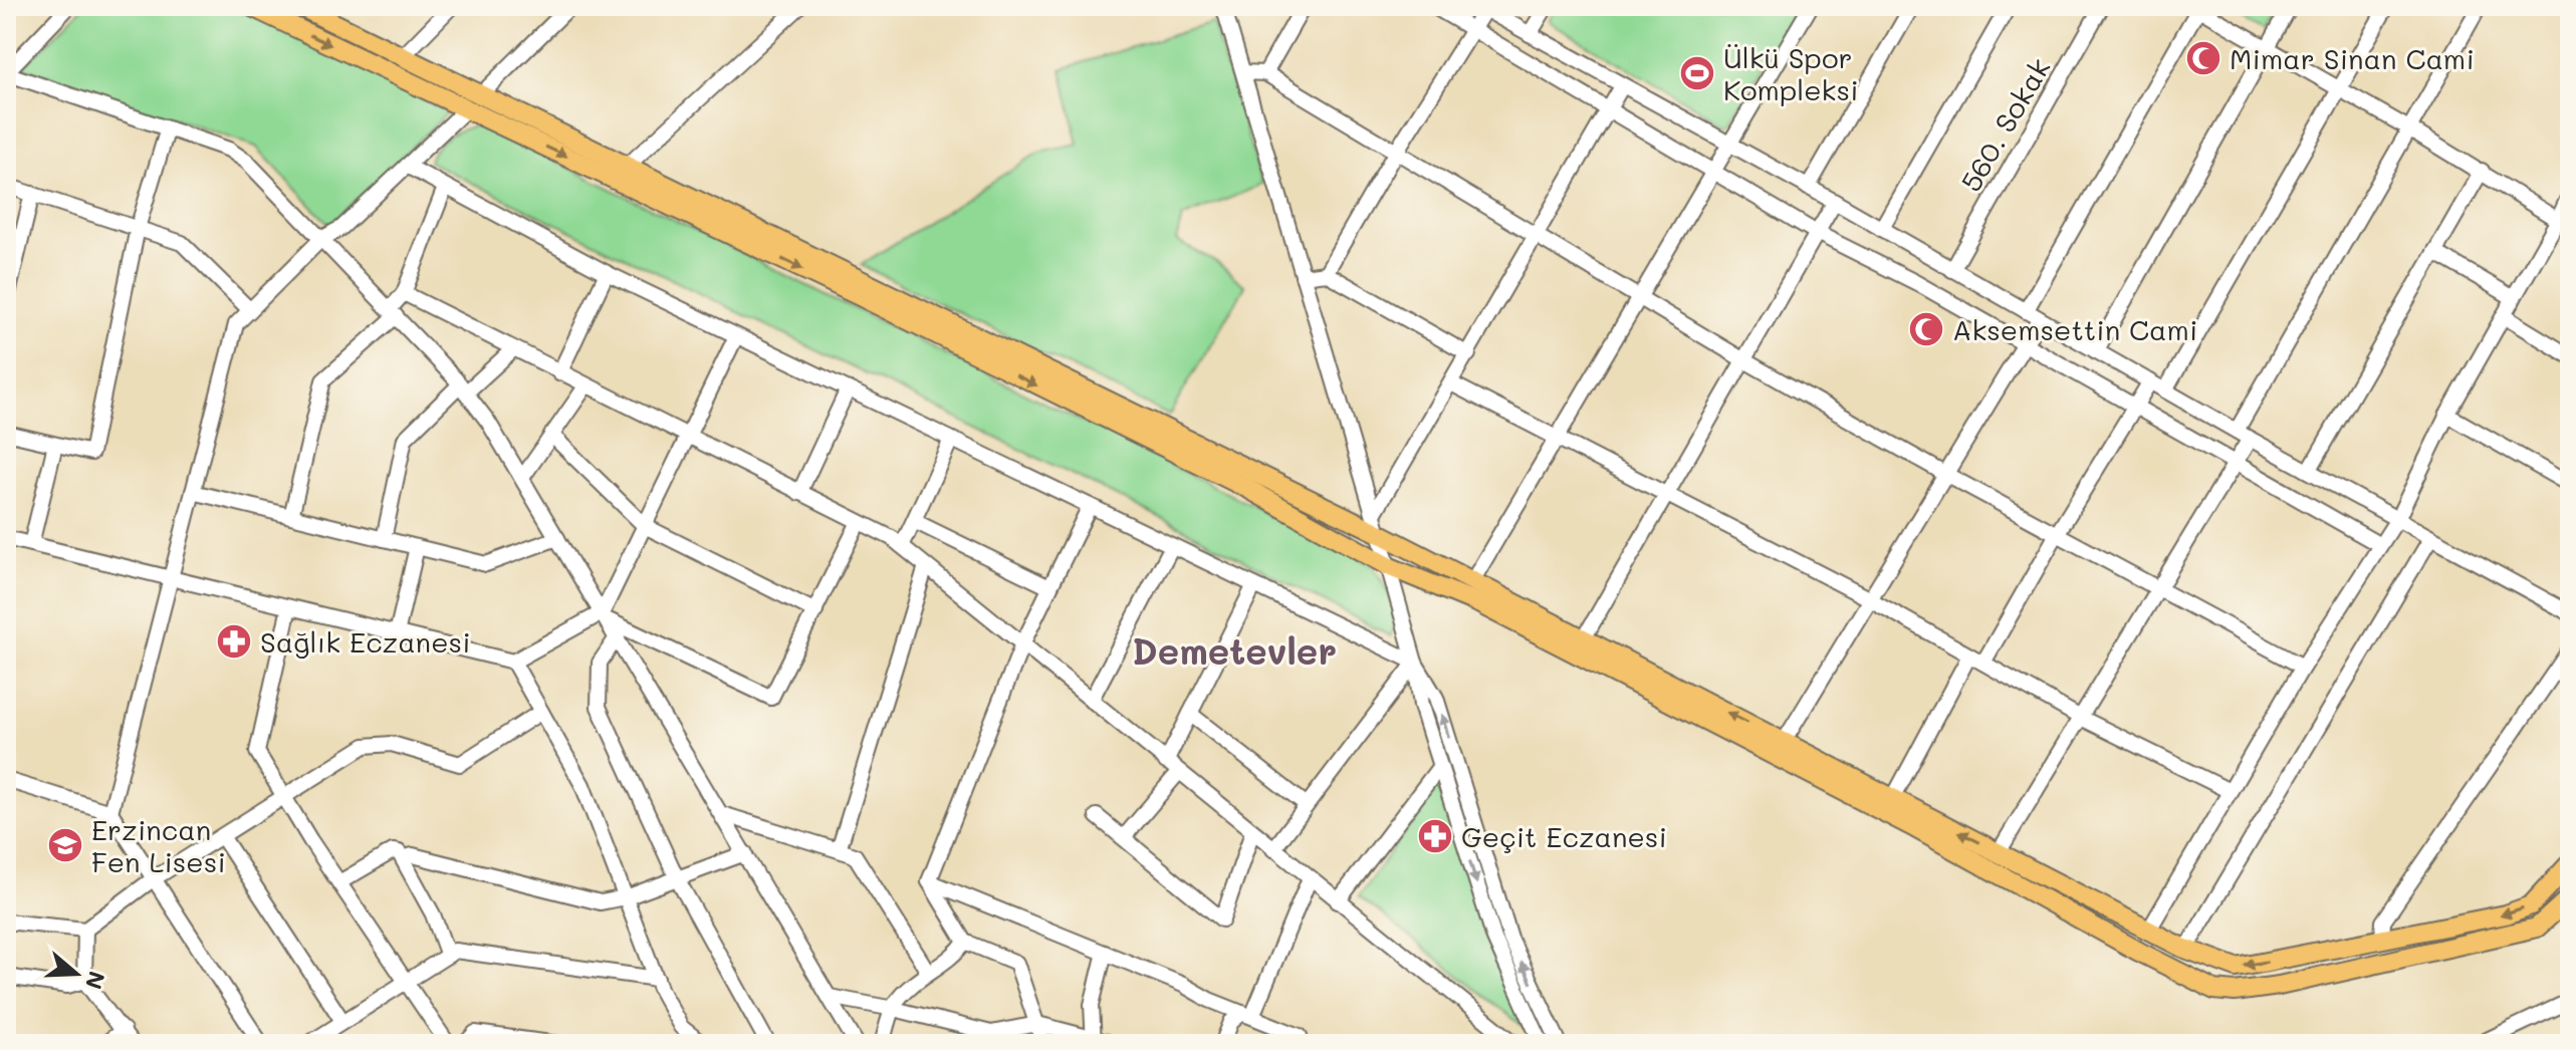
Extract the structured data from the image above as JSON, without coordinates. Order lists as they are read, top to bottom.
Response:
{
  "streets": {
    "street": ["560. Sokak"]
  },
  "districts": ["Demetevler"],
  "places": {
    "mosque": ["Mimar Sinan Cami", "Aksemsettin Cami"],
    "sports": ["Ülkü Spor Kompleksi"],
    "pharmacy": ["Sağlık Eczanesi", "Geçit Eczanesi"],
    "school or university": ["Erzincan Fen Lisesi"]
  },
  "north": "right"
}
